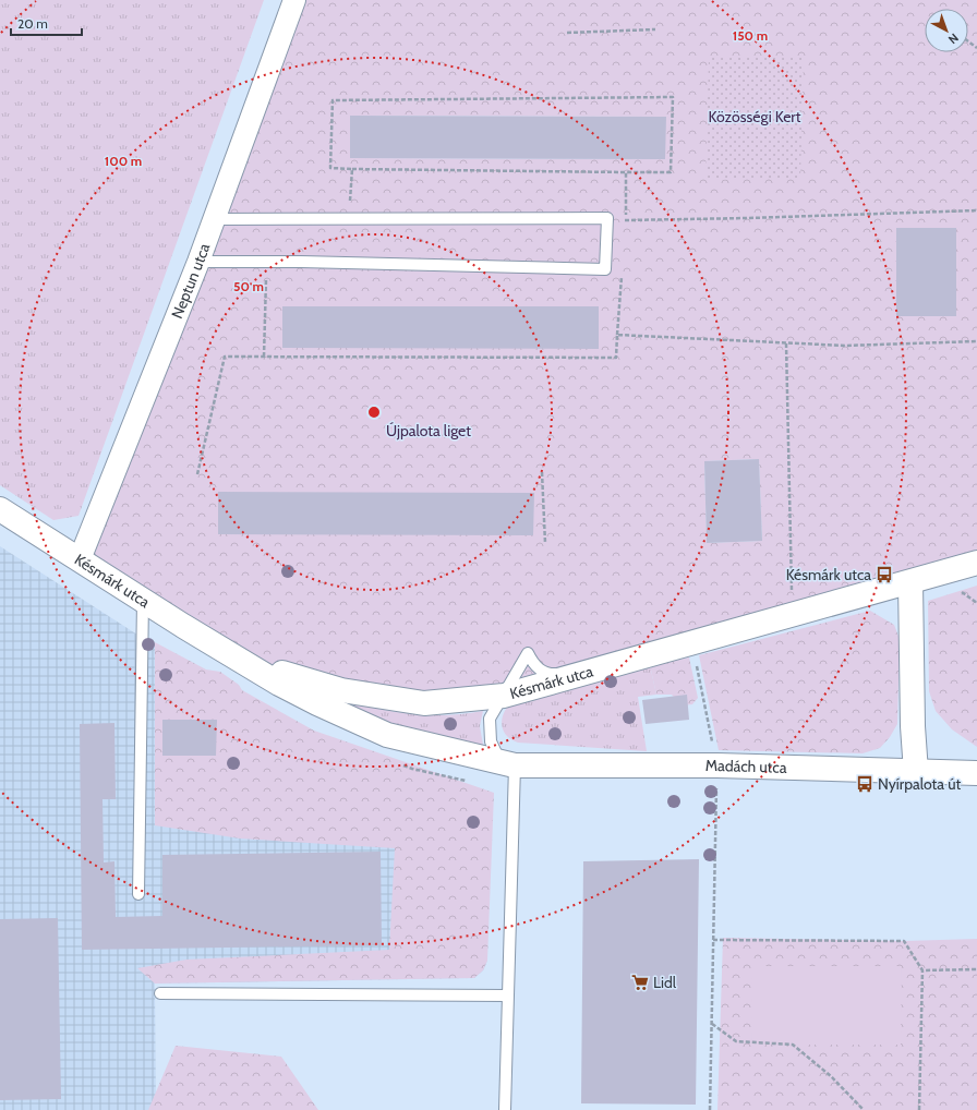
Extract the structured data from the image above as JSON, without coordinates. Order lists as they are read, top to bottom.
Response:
{
  "streets": {
    "street": ["Neptun utca", "Késmárk utca", "Madách utca"]
  },
  "crossings": [
    ["Neptun utca", "Késmárk utca"],
    ["Késmárk utca", "Madách utca"]
  ],
  "parks": ["Közösségi Kert", "Újpalota liget"],
  "places": {
    "bus stop": ["Késmárk utca", "Nyírpalota út"],
    "supermarket": ["Lidl"]
  },
  "scale_bar": "20 m",
  "north": "bottom right",
  "rings": ["150 m", "100 m", "50 m"]
}
